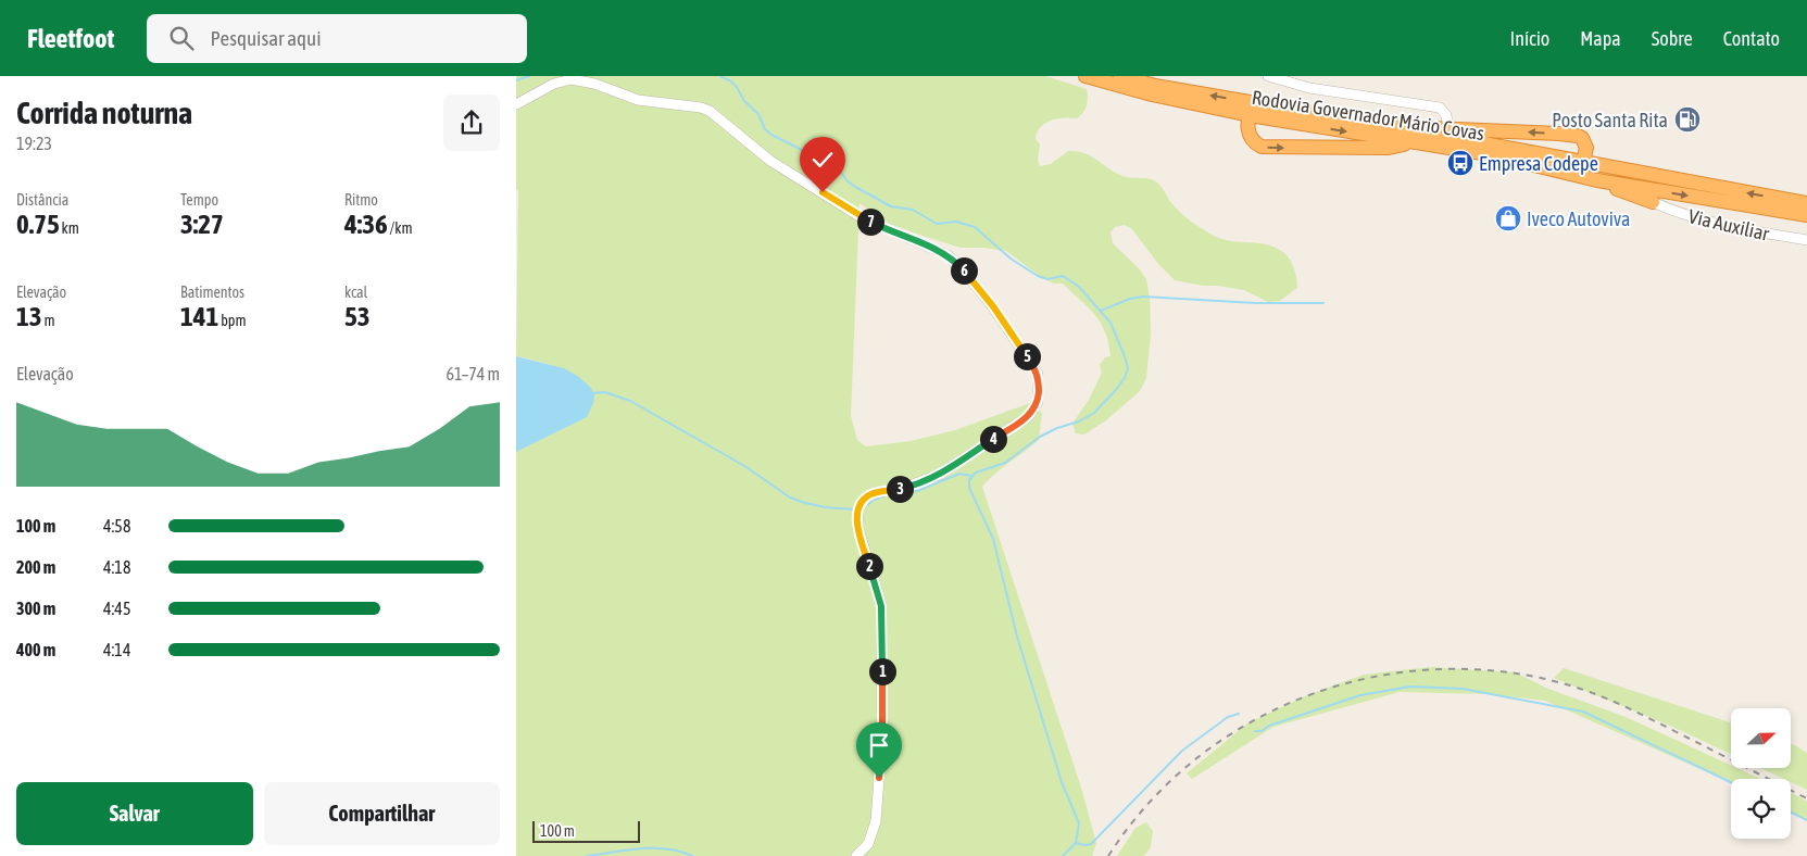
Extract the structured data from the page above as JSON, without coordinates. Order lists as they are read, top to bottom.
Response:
{
  "streets": {
    "highway": ["Rodovia Governador Mário Covas"],
    "street": ["Via Auxiliar"]
  },
  "crossings": [
    ["Rodovia Governador Mário Covas", "Via Auxiliar"]
  ],
  "places": {
    "fuel station": ["Posto Santa Rita"],
    "bus stop": ["Empresa Codepe"],
    "shop": ["Iveco Autoviva"]
  },
  "scale_bar": "100 m",
  "north": "right",
  "page": {
    "header": "Fleetfoot",
    "search": "Pesquisar aqui",
    "nav": [
      "Início",
      "Mapa",
      "Sobre",
      "Contato"
    ],
    "heading": ["Corrida noturna", "19:23"],
    "stats": [
      ["Distância", "0.75 km"],
      ["Tempo", "3:27"],
      ["Ritmo", "4:36 /km"],
      ["Elevação", "13 m"],
      ["Batimentos", "141 bpm"],
      ["kcal", "53"]
    ],
    "pins": [
      "7",
      "6",
      "5",
      "4",
      "3",
      "2",
      "1"
    ],
    "chart": ["Elevação", "61–74 m"],
    "list": [
      {
        "name": "100 m",
        "note": "4:58"
      },
      {
        "name": "200 m",
        "note": "4:18"
      },
      {
        "name": "300 m",
        "note": "4:45"
      },
      {
        "name": "400 m",
        "note": "4:14"
      }
    ],
    "buttons": ["Salvar", "Compartilhar"],
    "scale": "100 m"
  }
}
